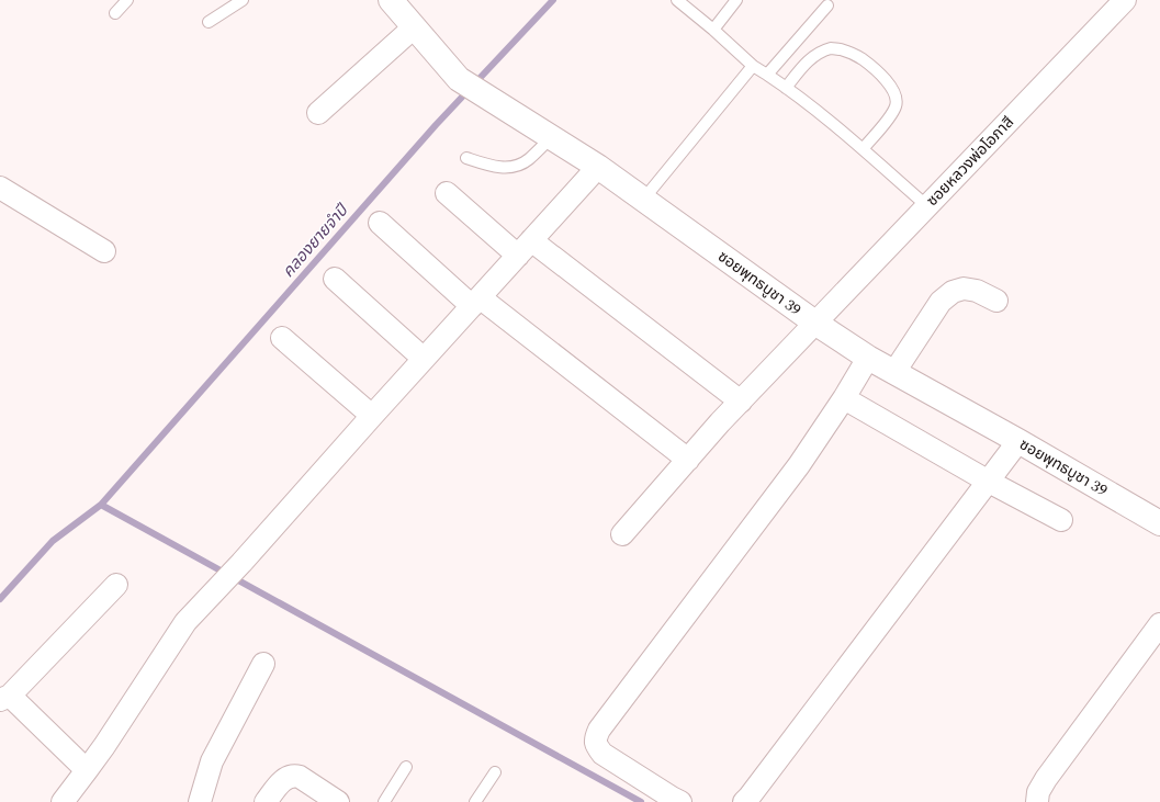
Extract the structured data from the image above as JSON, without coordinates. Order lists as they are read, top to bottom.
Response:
{
  "streets": {
    "street": ["ซอยหลวงพ่อโอภาสี", "ซอยพุทธบูชา 39"]
  },
  "crossings": [
    ["ซอยหลวงพ่อโอภาสี", "ซอยพุทธบูชา 39"]
  ],
  "water": ["คลองยายจำปี"]
}
